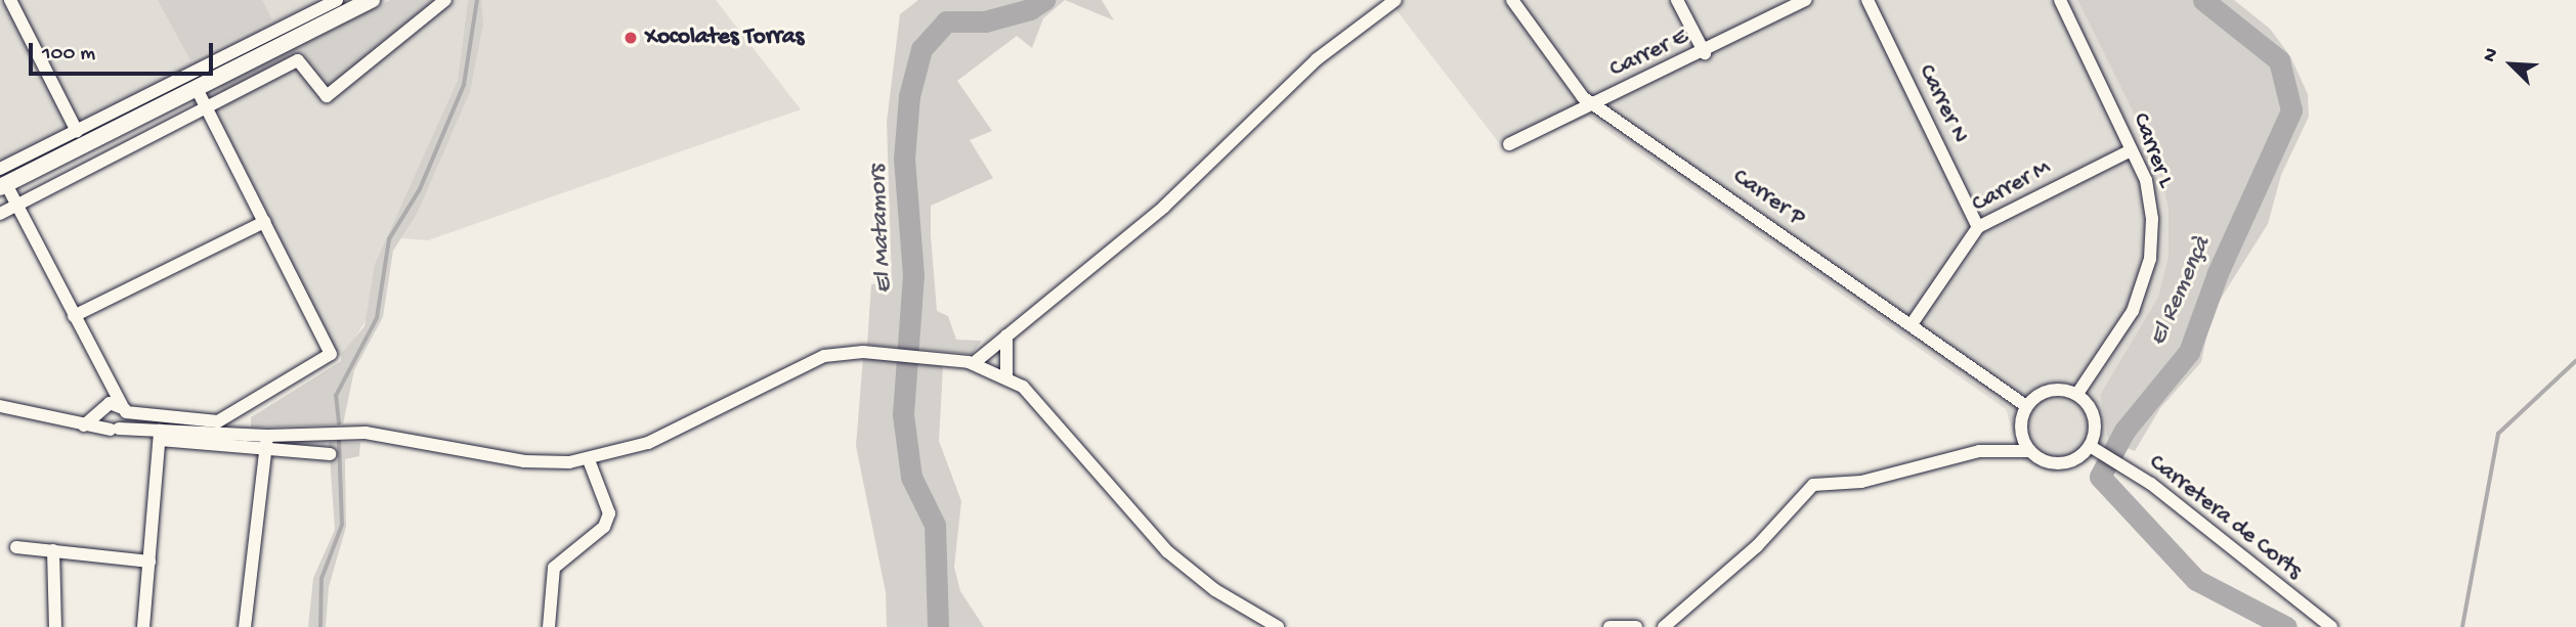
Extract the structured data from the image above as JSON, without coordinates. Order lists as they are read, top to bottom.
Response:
{
  "streets": {
    "street": [
      "Carrer E",
      "Carrer N",
      "Carrer L",
      "Carrer M",
      "Carrer P",
      "Carretera de Corts"
    ]
  },
  "crossings": [
    ["Carrer E", "Carrer P"],
    ["Carrer N", "Carrer M"],
    ["Carrer L", "Carrer M"],
    ["Carrer L", "Carrer P"],
    ["Carrer L", "Carretera de Corts"],
    ["Carrer M", "Carrer P"],
    ["Carrer P", "Carretera de Corts"]
  ],
  "water": ["El Matamors", "El Remençà"],
  "places": ["Xocolates Torras"],
  "scale_bar": "100 m",
  "north": "top left"
}
